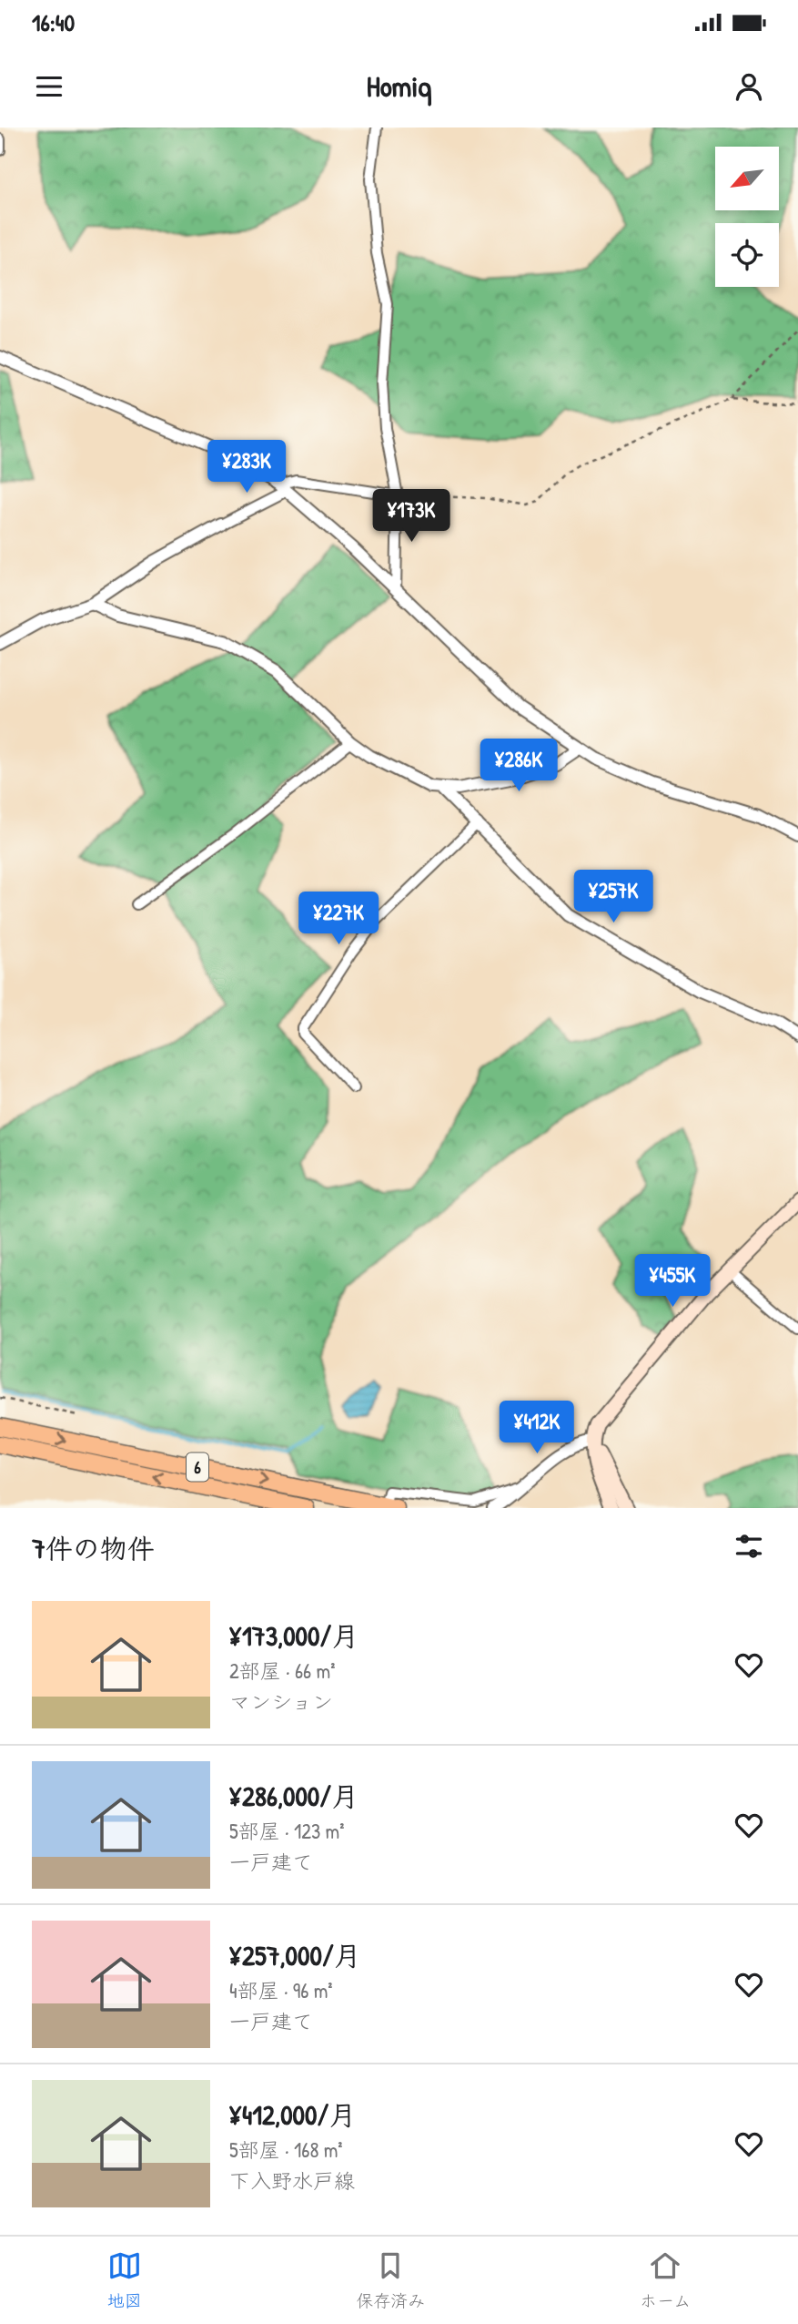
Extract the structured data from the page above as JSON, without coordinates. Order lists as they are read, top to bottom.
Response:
{
  "streets": {
    "highway": ["6"]
  },
  "north": "bottom left",
  "page": {
    "status": "16:40",
    "header": "Homiq",
    "price": [
      "¥283K",
      "¥173K",
      "¥286K",
      "¥257K",
      "¥227K",
      "¥455K",
      "¥412K"
    ],
    "heading": "7件の物件",
    "list": [
      {
        "name": "¥173,000/月",
        "note": "2部屋 · 66 m² · マンション"
      },
      {
        "name": "¥286,000/月",
        "note": "5部屋 · 123 m² · 一戸建て"
      },
      {
        "name": "¥257,000/月",
        "note": "4部屋 · 96 m² · 一戸建て"
      },
      {
        "name": "¥412,000/月",
        "note": "5部屋 · 168 m² · 下入野水戸線"
      }
    ],
    "tabs": ["地図", "保存済み", "ホーム"]
  }
}
